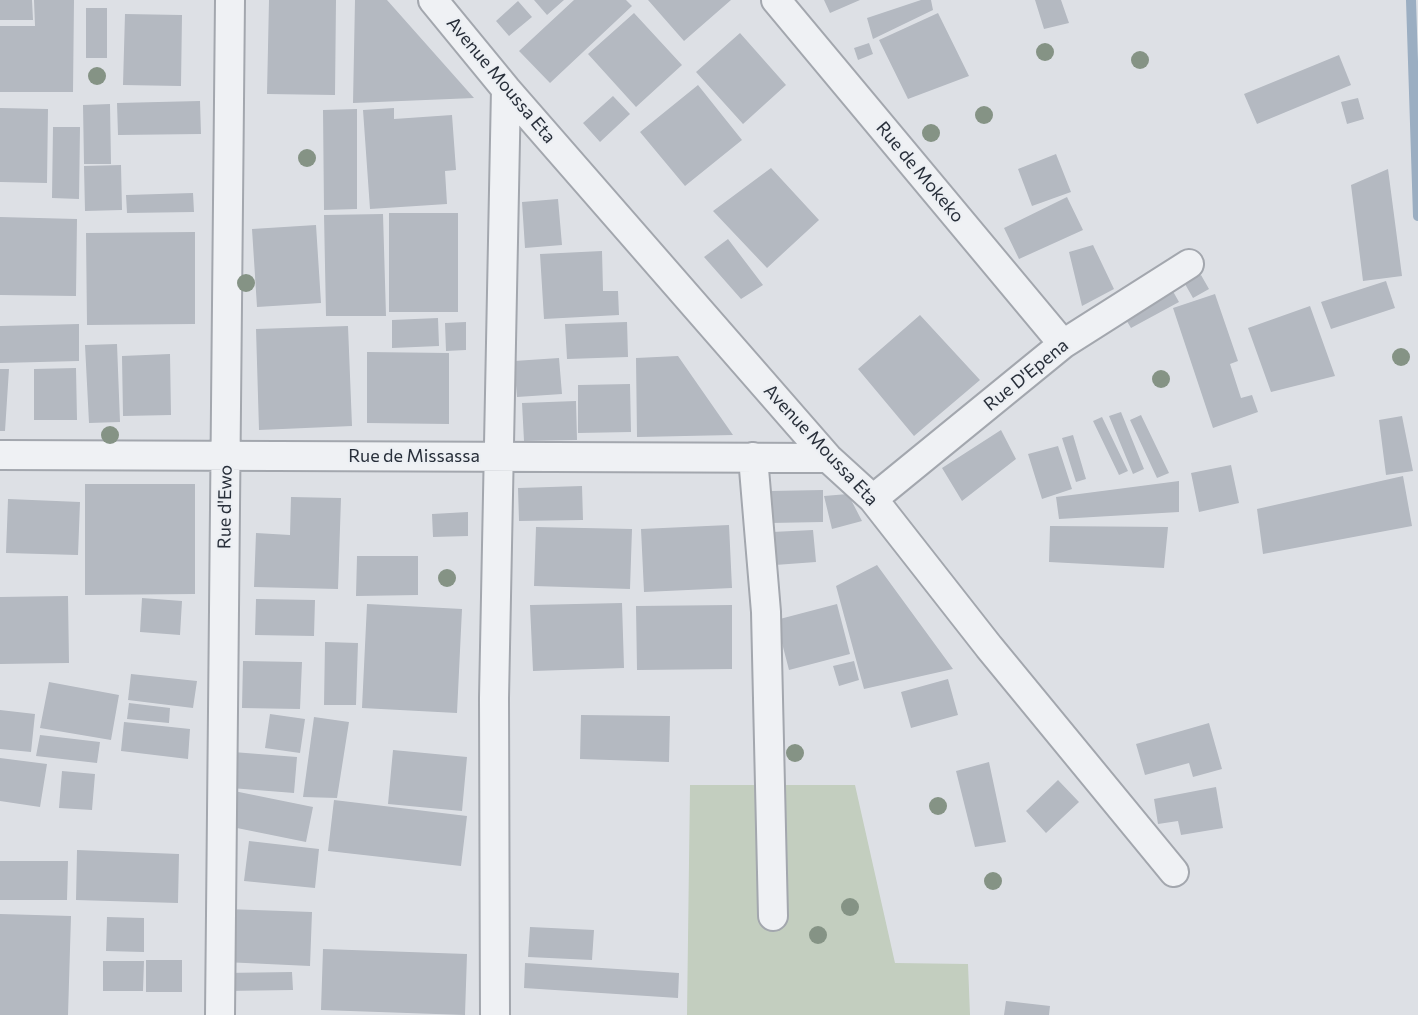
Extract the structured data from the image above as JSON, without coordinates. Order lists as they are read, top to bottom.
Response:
{
  "streets": {
    "street": [
      "Avenue Moussa Eta",
      "Rue de Mokeko",
      "Rue D'Epena",
      "Rue de Missassa",
      "Rue d'Ewo"
    ]
  },
  "crossings": [
    ["Avenue Moussa Eta", "Rue D'Epena"],
    ["Avenue Moussa Eta", "Rue de Missassa"],
    ["Rue de Mokeko", "Rue D'Epena"],
    ["Rue de Missassa", "Rue d'Ewo"]
  ]
}
